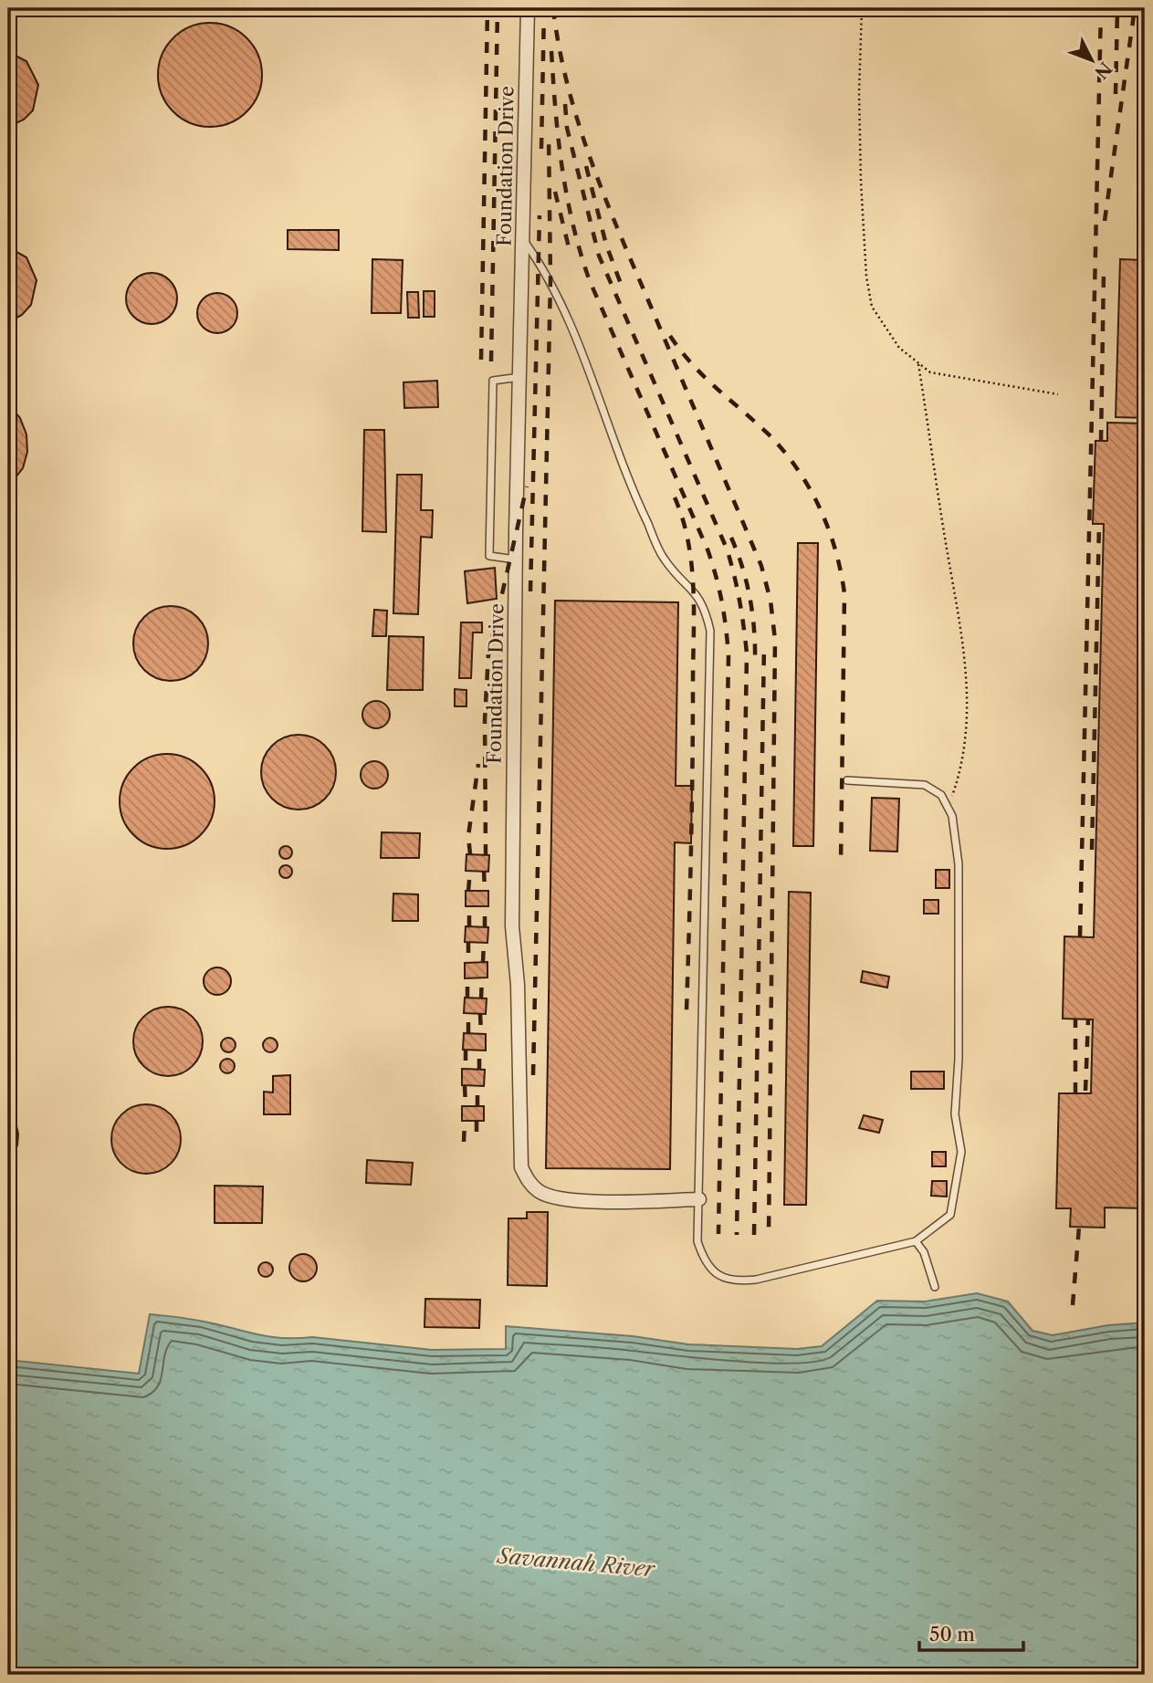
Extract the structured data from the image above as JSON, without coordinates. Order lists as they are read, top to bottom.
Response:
{
  "streets": {
    "street": ["Foundation Drive"]
  },
  "water": ["Savannah River"],
  "scale_bar": "50 m",
  "north": "bottom right"
}
